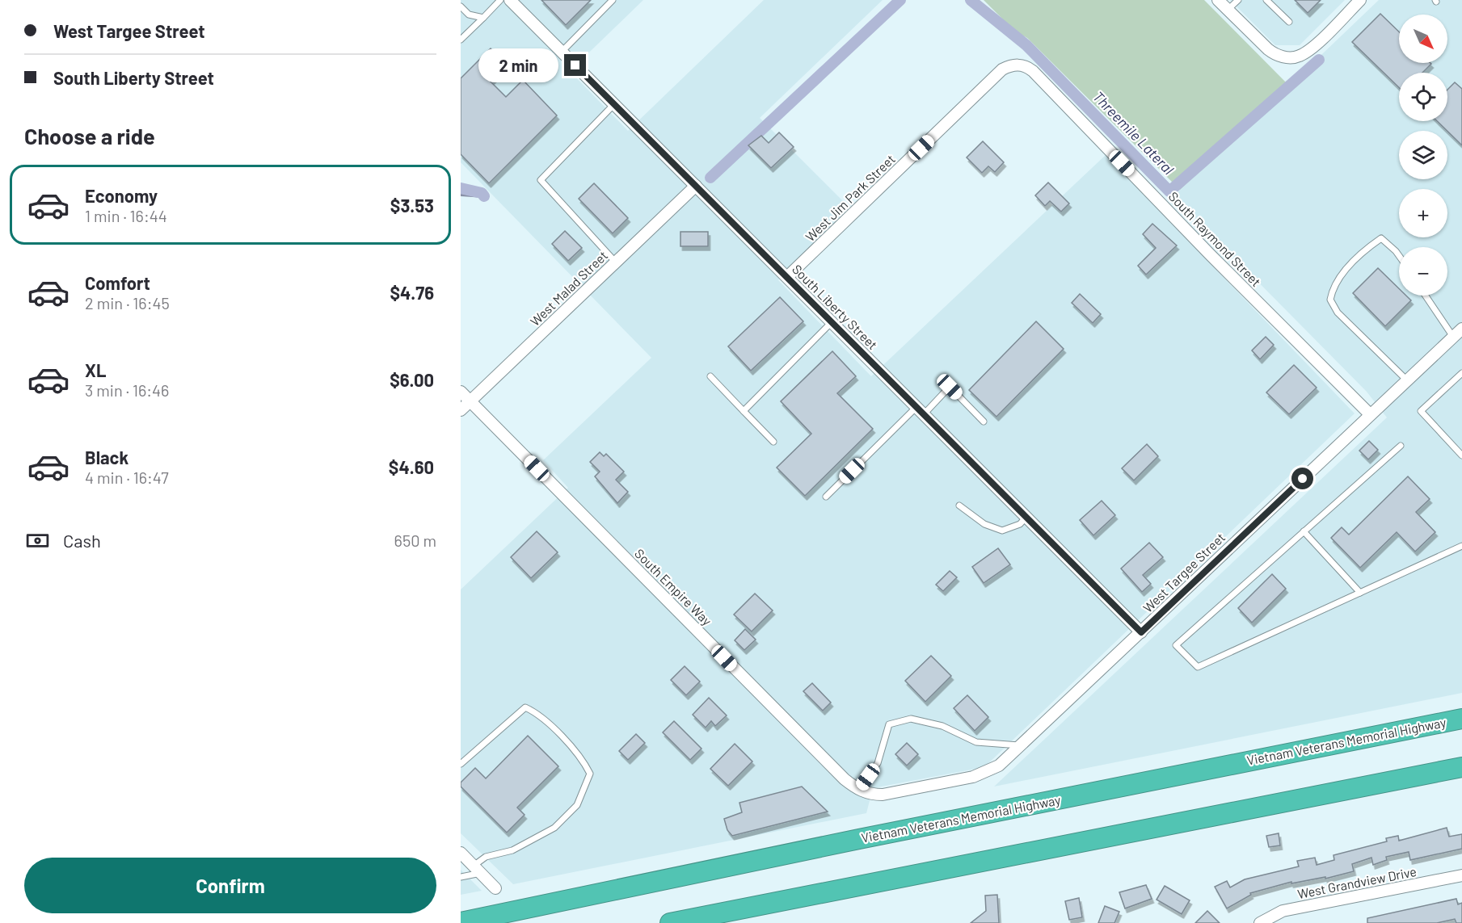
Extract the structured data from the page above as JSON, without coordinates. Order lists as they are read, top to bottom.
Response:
{
  "streets": {
    "highway": ["Vietnam Veterans Memorial Highway"],
    "street": [
      "West Jim Park Street",
      "South Raymond Street",
      "West Malad Street",
      "South Liberty Street",
      "West Targee Street",
      "South Empire Way",
      "West Grandview Drive"
    ]
  },
  "crossings": [
    ["West Jim Park Street", "South Raymond Street"],
    ["West Jim Park Street", "South Liberty Street"],
    ["South Raymond Street", "West Targee Street"],
    ["West Malad Street", "South Liberty Street"],
    ["West Malad Street", "South Empire Way"],
    ["South Liberty Street", "West Targee Street"],
    ["West Targee Street", "South Empire Way"]
  ],
  "water": ["Threemile Lateral"],
  "north": "bottom right",
  "page": {
    "banner": ["West Targee Street", "South Liberty Street"],
    "map_buttons": ["+", "−"],
    "bubble": "2 min",
    "heading": "Choose a ride",
    "list": [
      {
        "name": "Economy",
        "note": "1 min · 16:44",
        "value": "$3.53"
      },
      {
        "name": "Comfort",
        "note": "2 min · 16:45",
        "value": "$4.76"
      },
      {
        "name": "XL",
        "note": "3 min · 16:46",
        "value": "$6.00"
      },
      {
        "name": "Black",
        "note": "4 min · 16:47",
        "value": "$4.60"
      }
    ],
    "pay": ["Cash", "650 m"],
    "buttons": "Confirm"
  }
}
